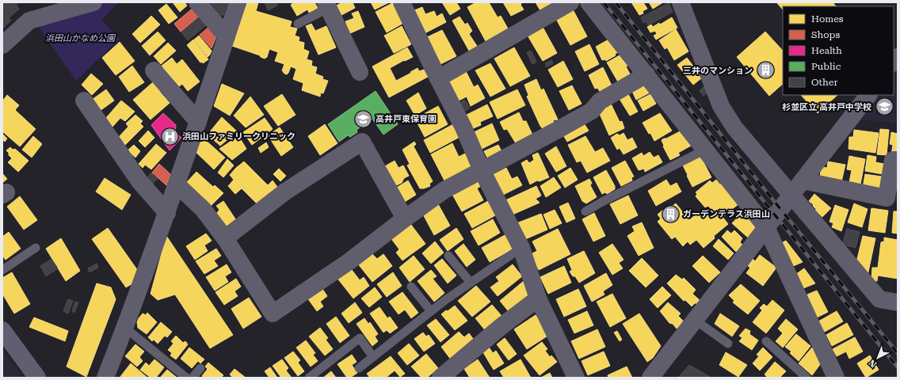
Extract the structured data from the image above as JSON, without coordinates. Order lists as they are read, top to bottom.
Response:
{
  "parks": ["浜田山かなめ公園"],
  "places": {
    "building": ["三井のマンション", "ガーデンテラス浜田山"],
    "school or university": ["杉並区立 高井戸中学校", "高井戸東保育園"],
    "hospital": ["浜田山ファミリークリニック"]
  },
  "legend": [
    "Homes",
    "Shops",
    "Health",
    "Public",
    "Other"
  ],
  "north": "bottom left"
}
